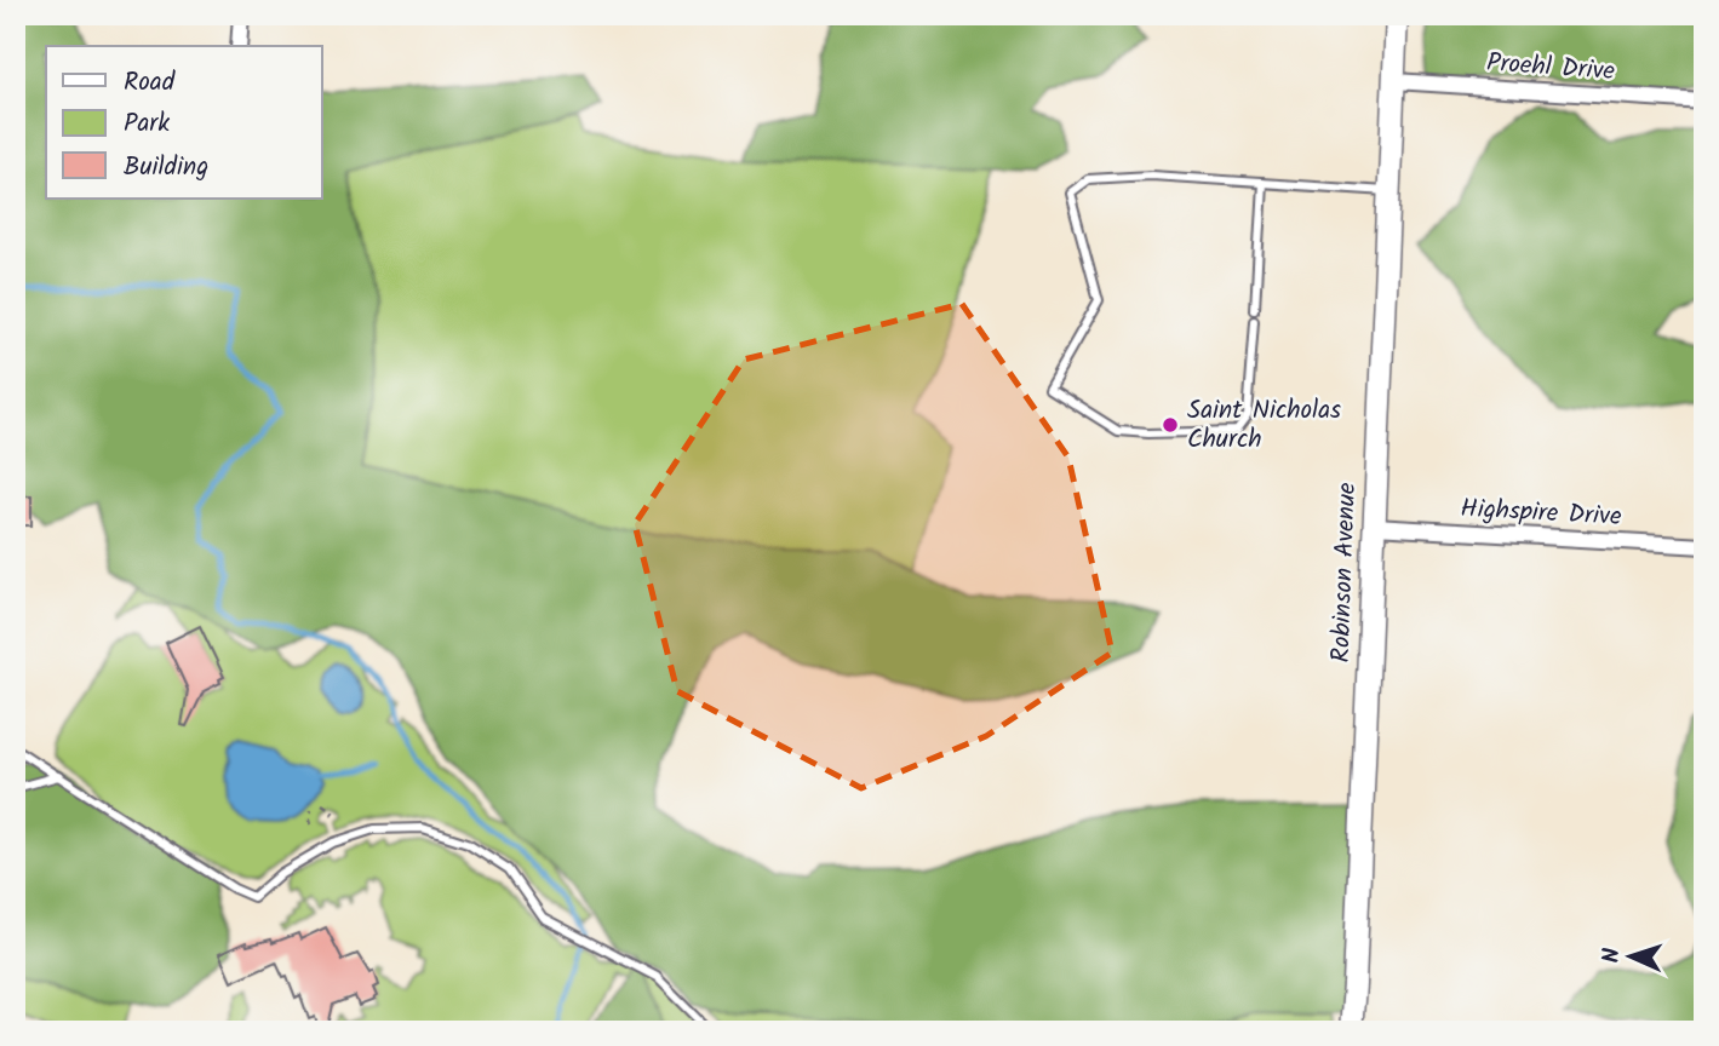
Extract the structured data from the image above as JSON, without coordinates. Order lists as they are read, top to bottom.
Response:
{
  "streets": {
    "main road": ["Robinson Avenue"],
    "street": ["Proehl Drive", "Highspire Drive"]
  },
  "crossings": [
    ["Proehl Drive", "Robinson Avenue"],
    ["Highspire Drive", "Robinson Avenue"]
  ],
  "places": ["Saint Nicholas Church"],
  "legend": ["Road", "Park", "Building"],
  "north": "left"
}
